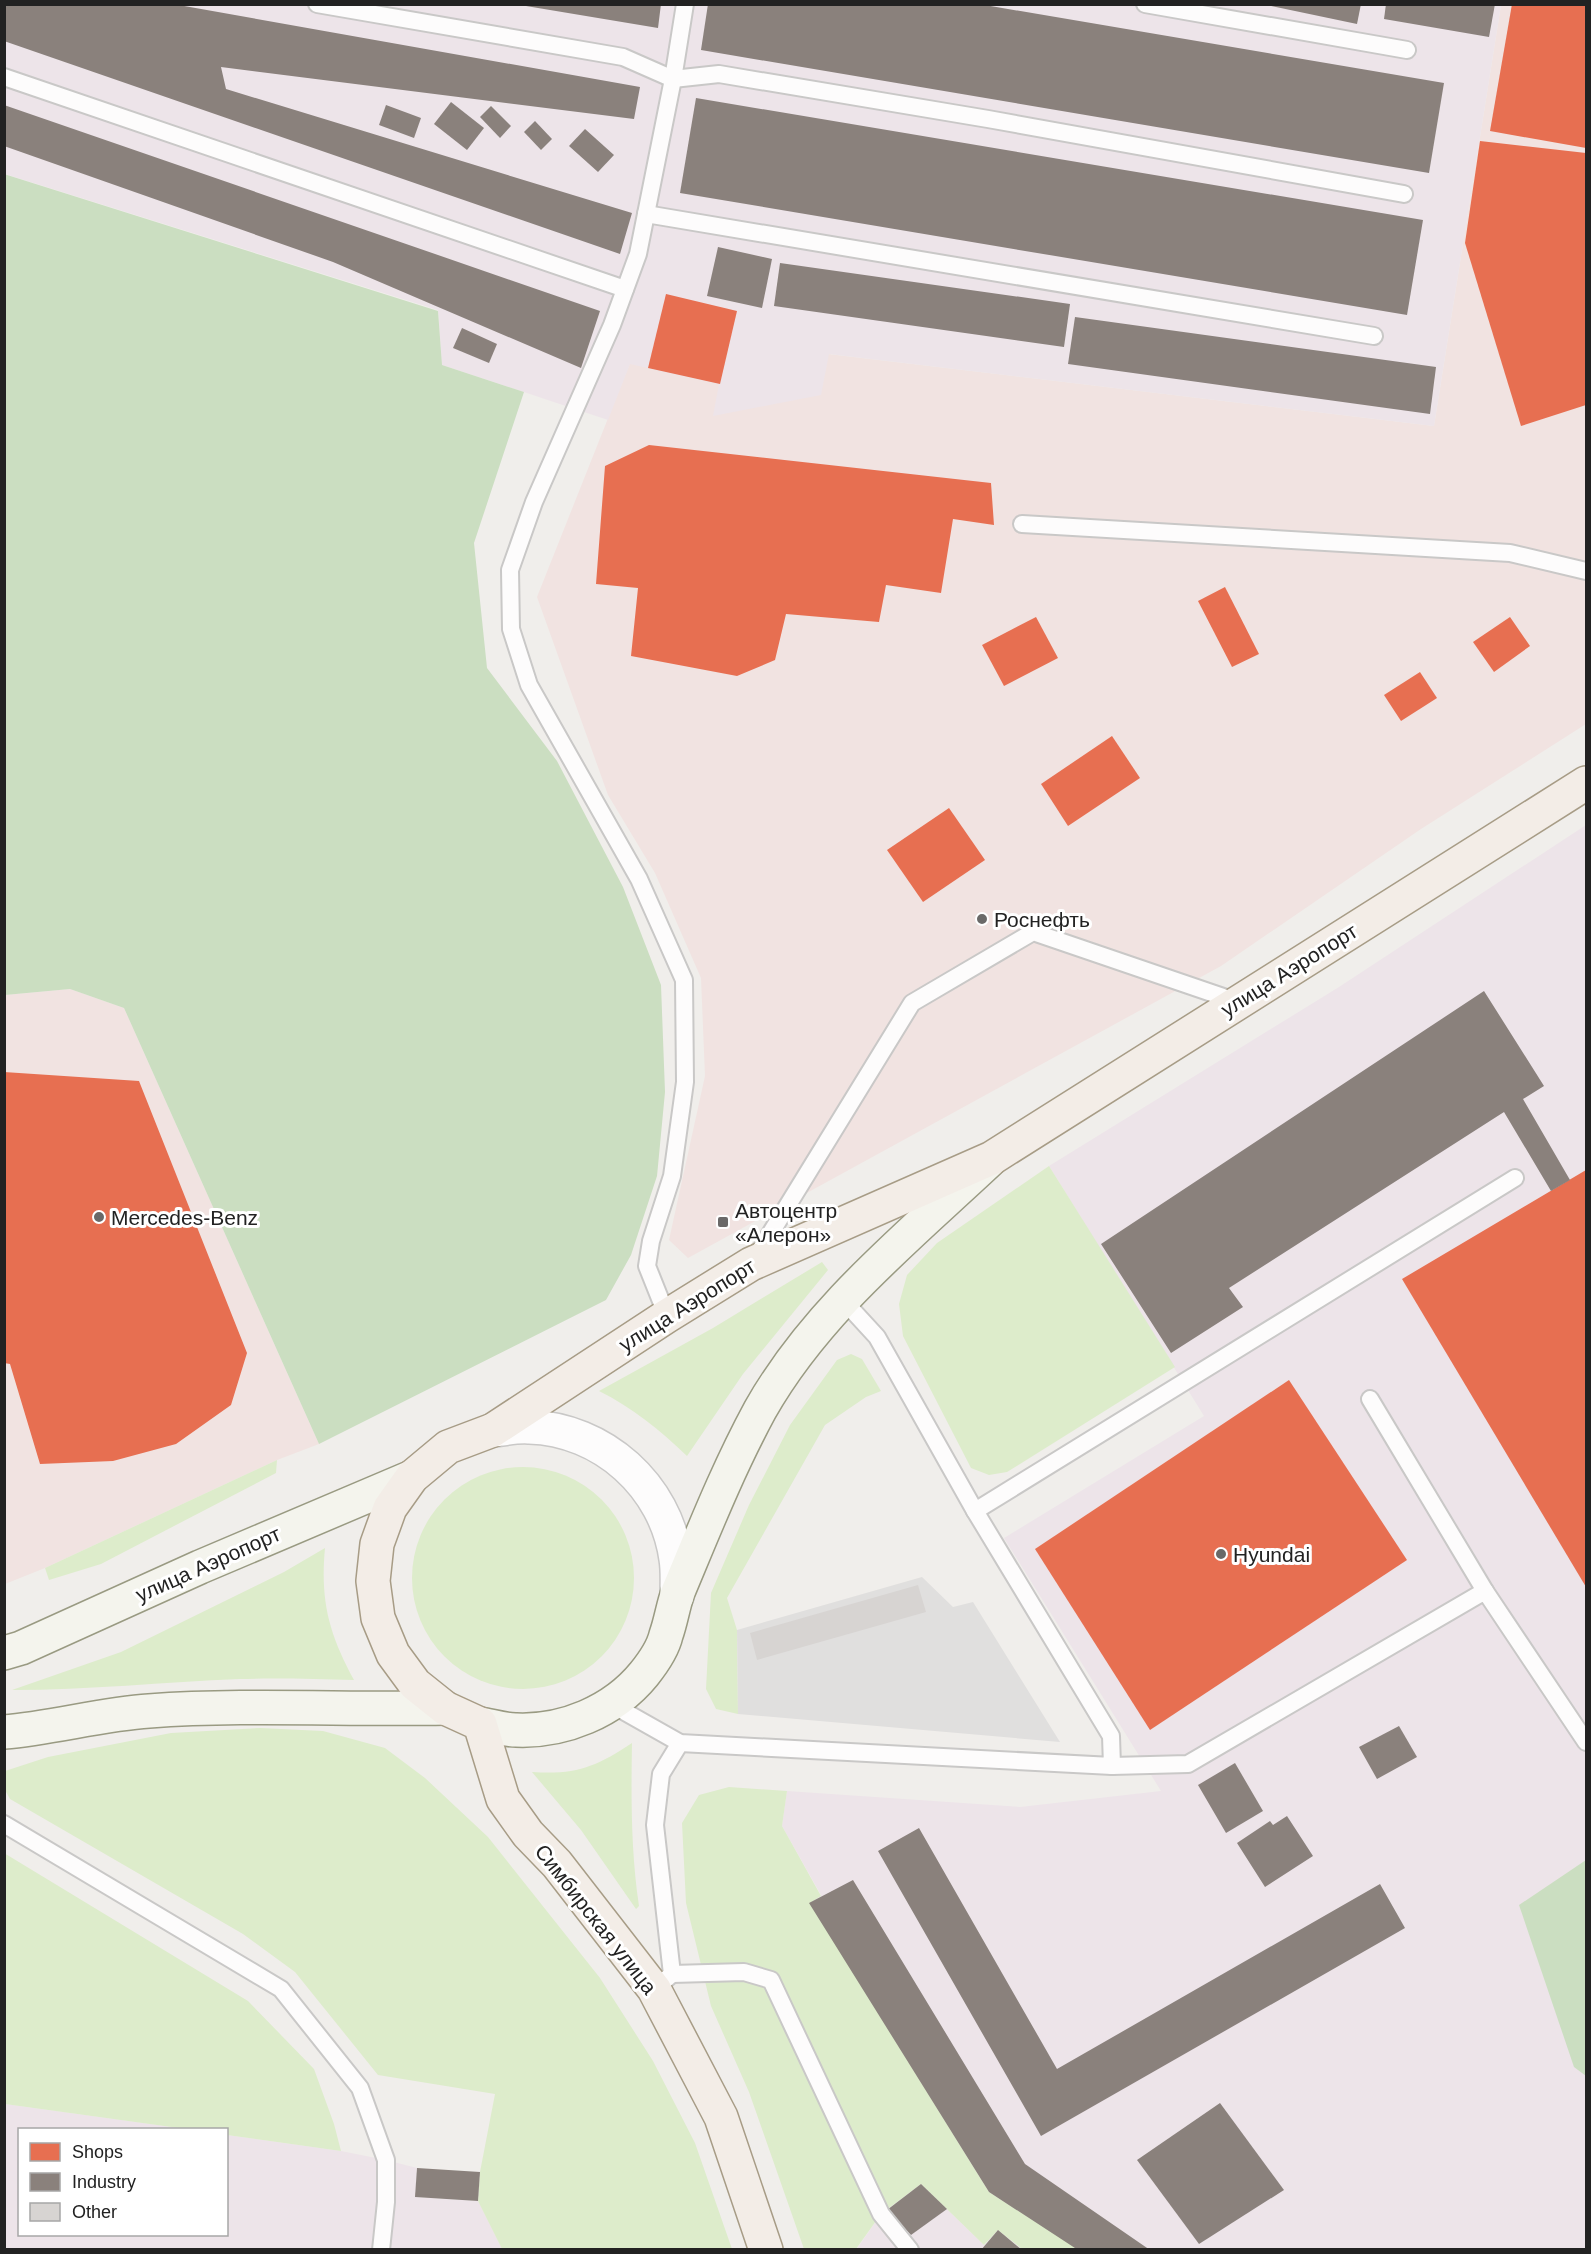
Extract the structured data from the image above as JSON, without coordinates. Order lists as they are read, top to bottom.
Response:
{
  "streets": {
    "main road": ["улица Аэропорт", "Симбирская улица"]
  },
  "crossings": [
    ["улица Аэропорт", "Симбирская улица"]
  ],
  "places": {
    "other": ["Роснефть", "Mercedes-Benz", "Hyundai"],
    "transit": ["Автоцентр «Алерон»"]
  },
  "legend": ["Shops", "Industry", "Other"]
}
